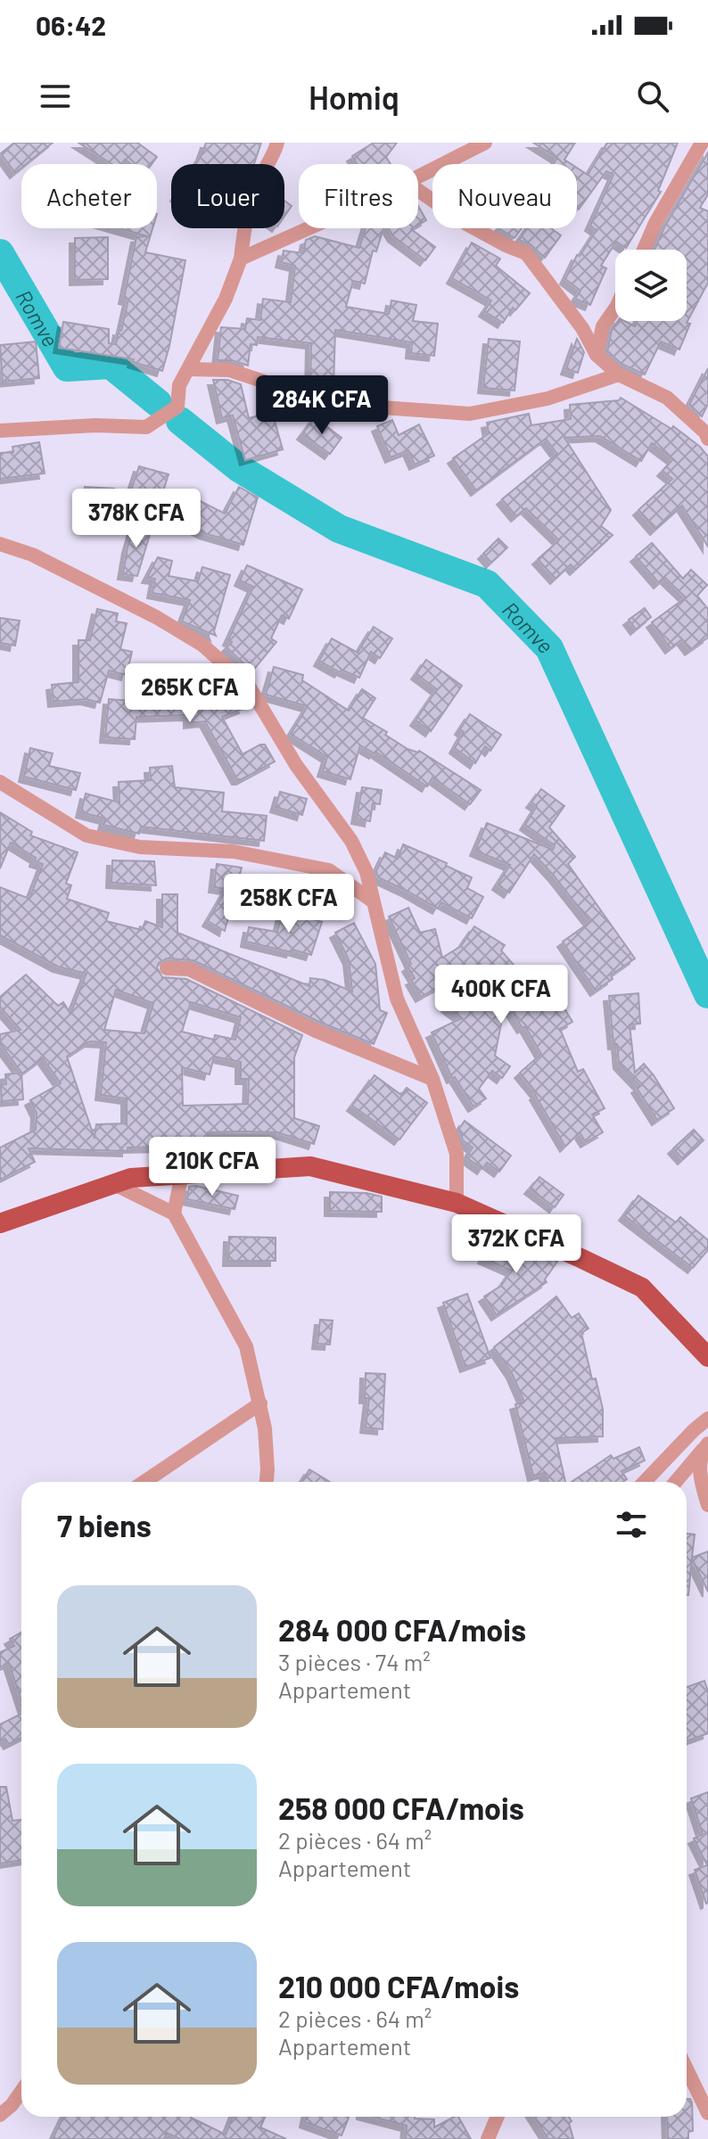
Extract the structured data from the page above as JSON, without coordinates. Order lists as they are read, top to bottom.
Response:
{
  "water": ["Romve"],
  "page": {
    "status": "06:42",
    "header": "Homiq",
    "chip": [
      "Acheter",
      "Louer",
      "Filtres",
      "Nouveau"
    ],
    "price": [
      "284K CFA",
      "378K CFA",
      "265K CFA",
      "258K CFA",
      "400K CFA",
      "210K CFA",
      "372K CFA"
    ],
    "heading": "7 biens",
    "list": [
      {
        "name": "284 000 CFA/mois",
        "note": "3 pièces · 74 m² · Appartement"
      },
      {
        "name": "258 000 CFA/mois",
        "note": "2 pièces · 64 m² · Appartement"
      },
      {
        "name": "210 000 CFA/mois",
        "note": "2 pièces · 64 m² · Appartement"
      }
    ]
  }
}
